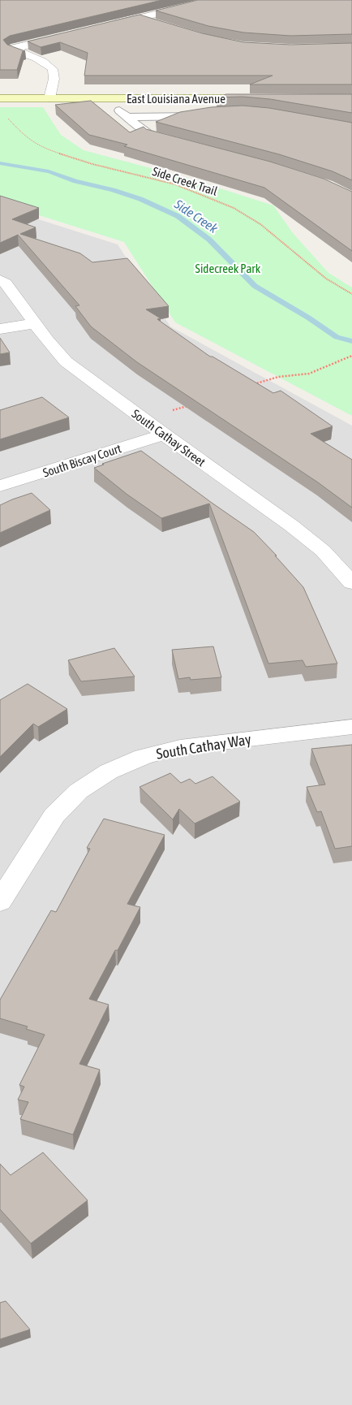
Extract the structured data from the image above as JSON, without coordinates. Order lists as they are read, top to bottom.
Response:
{
  "streets": {
    "street": [
      "East Louisiana Avenue",
      "South Cathay Street",
      "South Biscay Court",
      "South Cathay Way"
    ],
    "path": ["Side Creek Trail"]
  },
  "crossings": [
    ["South Cathay Street", "South Biscay Court"]
  ],
  "water": ["Side Creek"],
  "parks": ["Sidecreek Park"]
}
